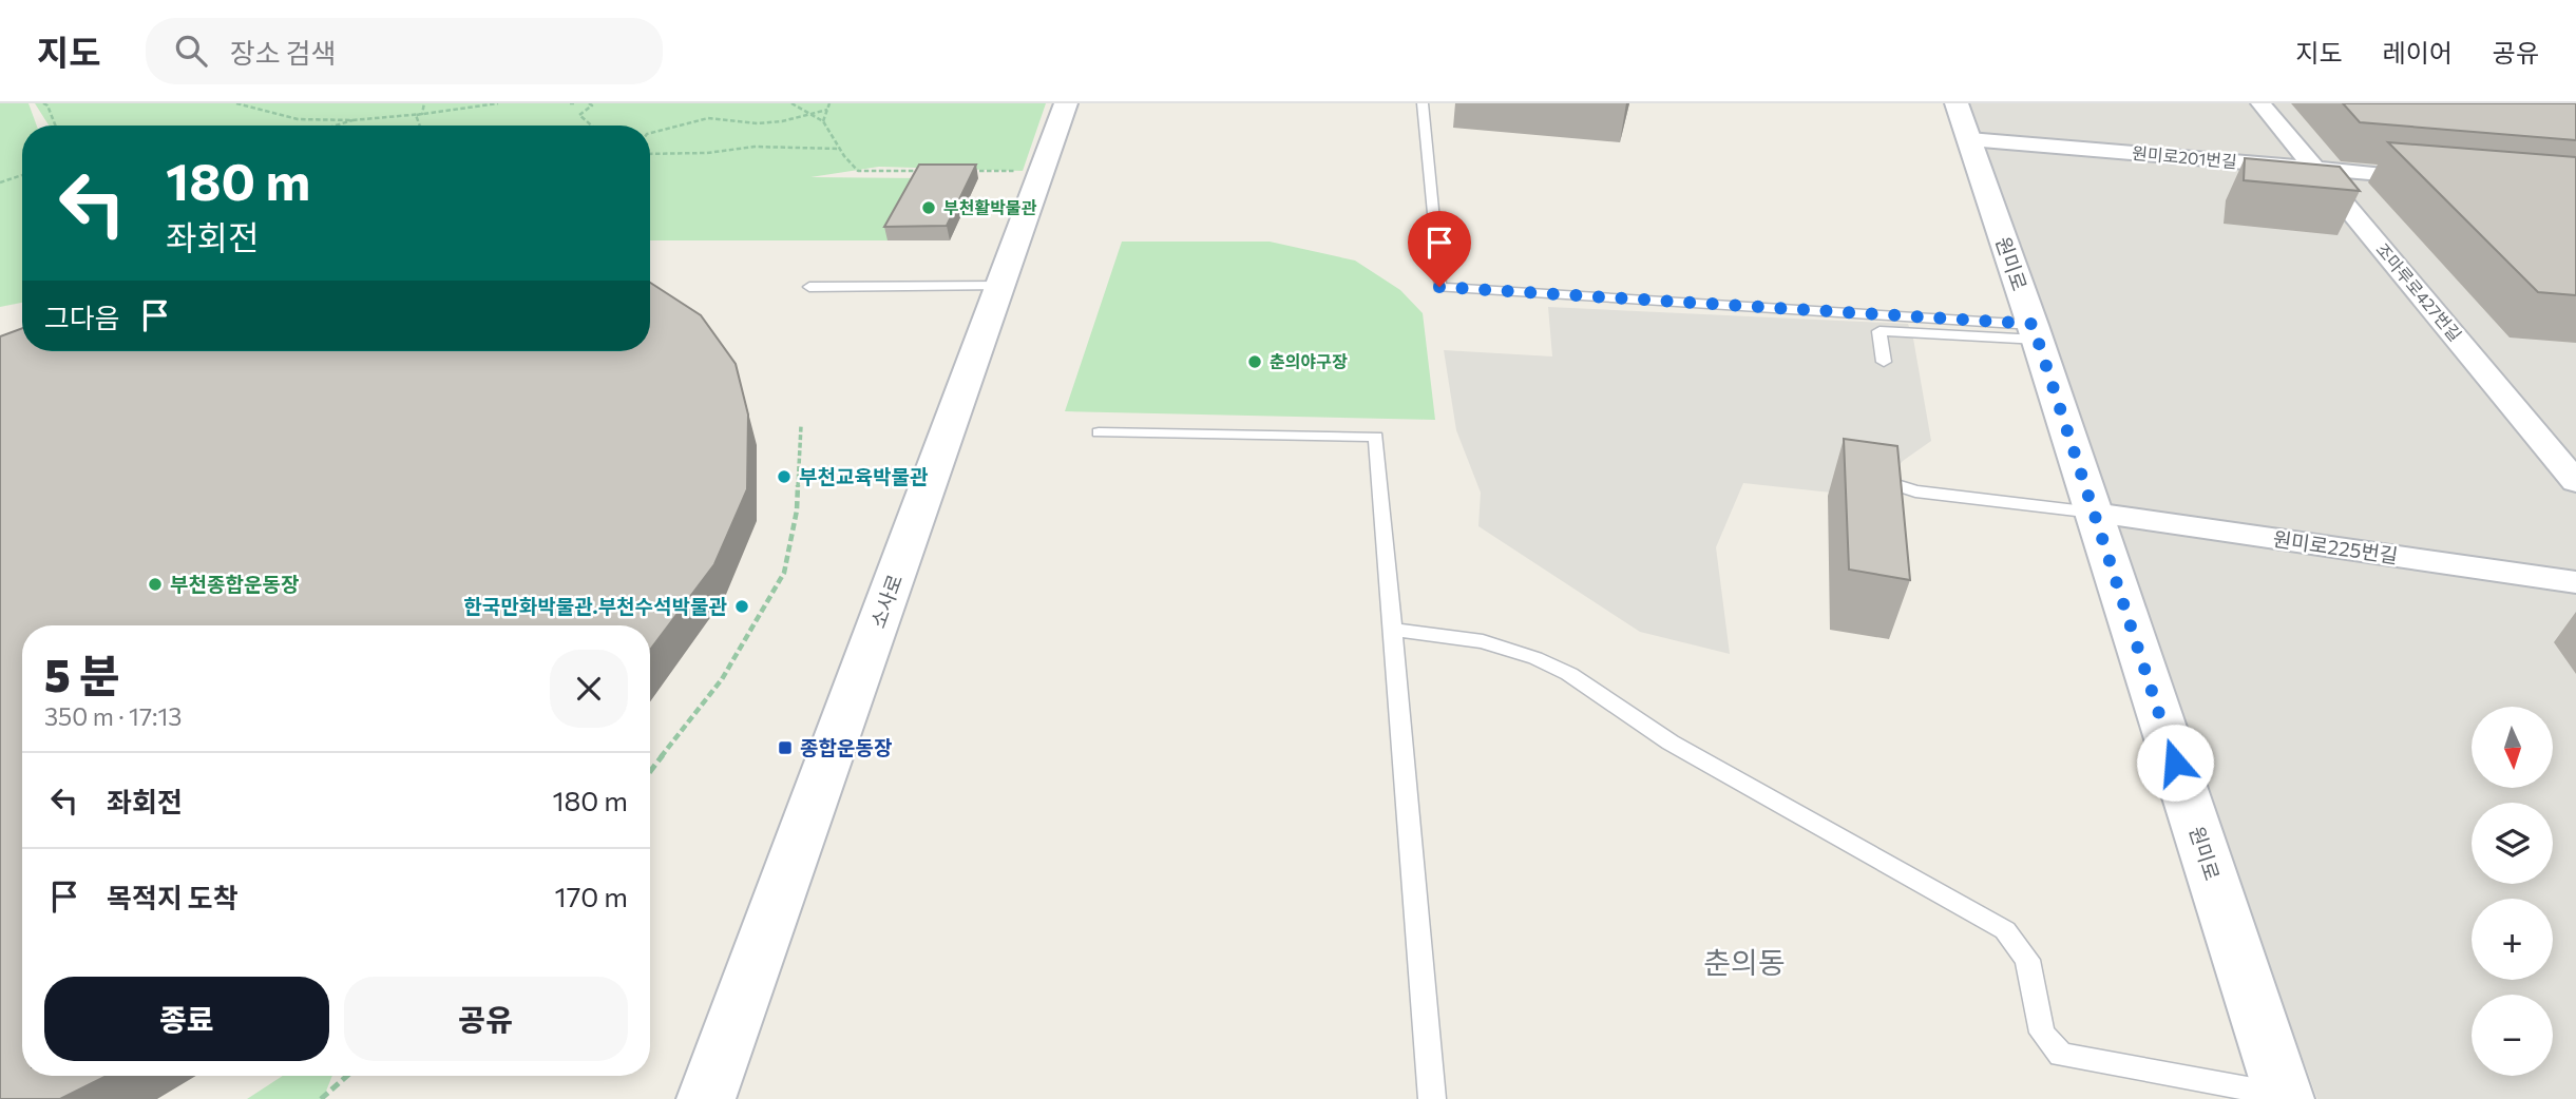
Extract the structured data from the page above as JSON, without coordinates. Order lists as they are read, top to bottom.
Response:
{
  "streets": {
    "street": [
      "원미로201번길",
      "원미로",
      "조마루로427번길",
      "원미로225번길",
      "소사로"
    ]
  },
  "crossings": [
    ["원미로201번길", "원미로"],
    ["원미로201번길", "조마루로427번길"],
    ["원미로", "원미로225번길"]
  ],
  "districts": ["춘의동"],
  "places": {
    "other": [
      "부천활박물관",
      "춘의야구장",
      "부천교육박물관",
      "부천종합운동장",
      "한국만화박물관.부천수석박물관"
    ],
    "transit": ["종합운동장"]
  },
  "north": "bottom",
  "page": {
    "header": "지도",
    "search": "장소 검색",
    "nav": ["지도", "레이어", "공유"],
    "turn": ["180 m", "좌회전"],
    "then": "그다음",
    "heading": ["5 분", "350 m · 17:13"],
    "map_buttons": ["+", "−"],
    "list": [
      {
        "name": "좌회전",
        "value": "180 m"
      },
      {
        "name": "목적지 도착",
        "value": "170 m"
      }
    ],
    "buttons": ["종료", "공유"]
  }
}
